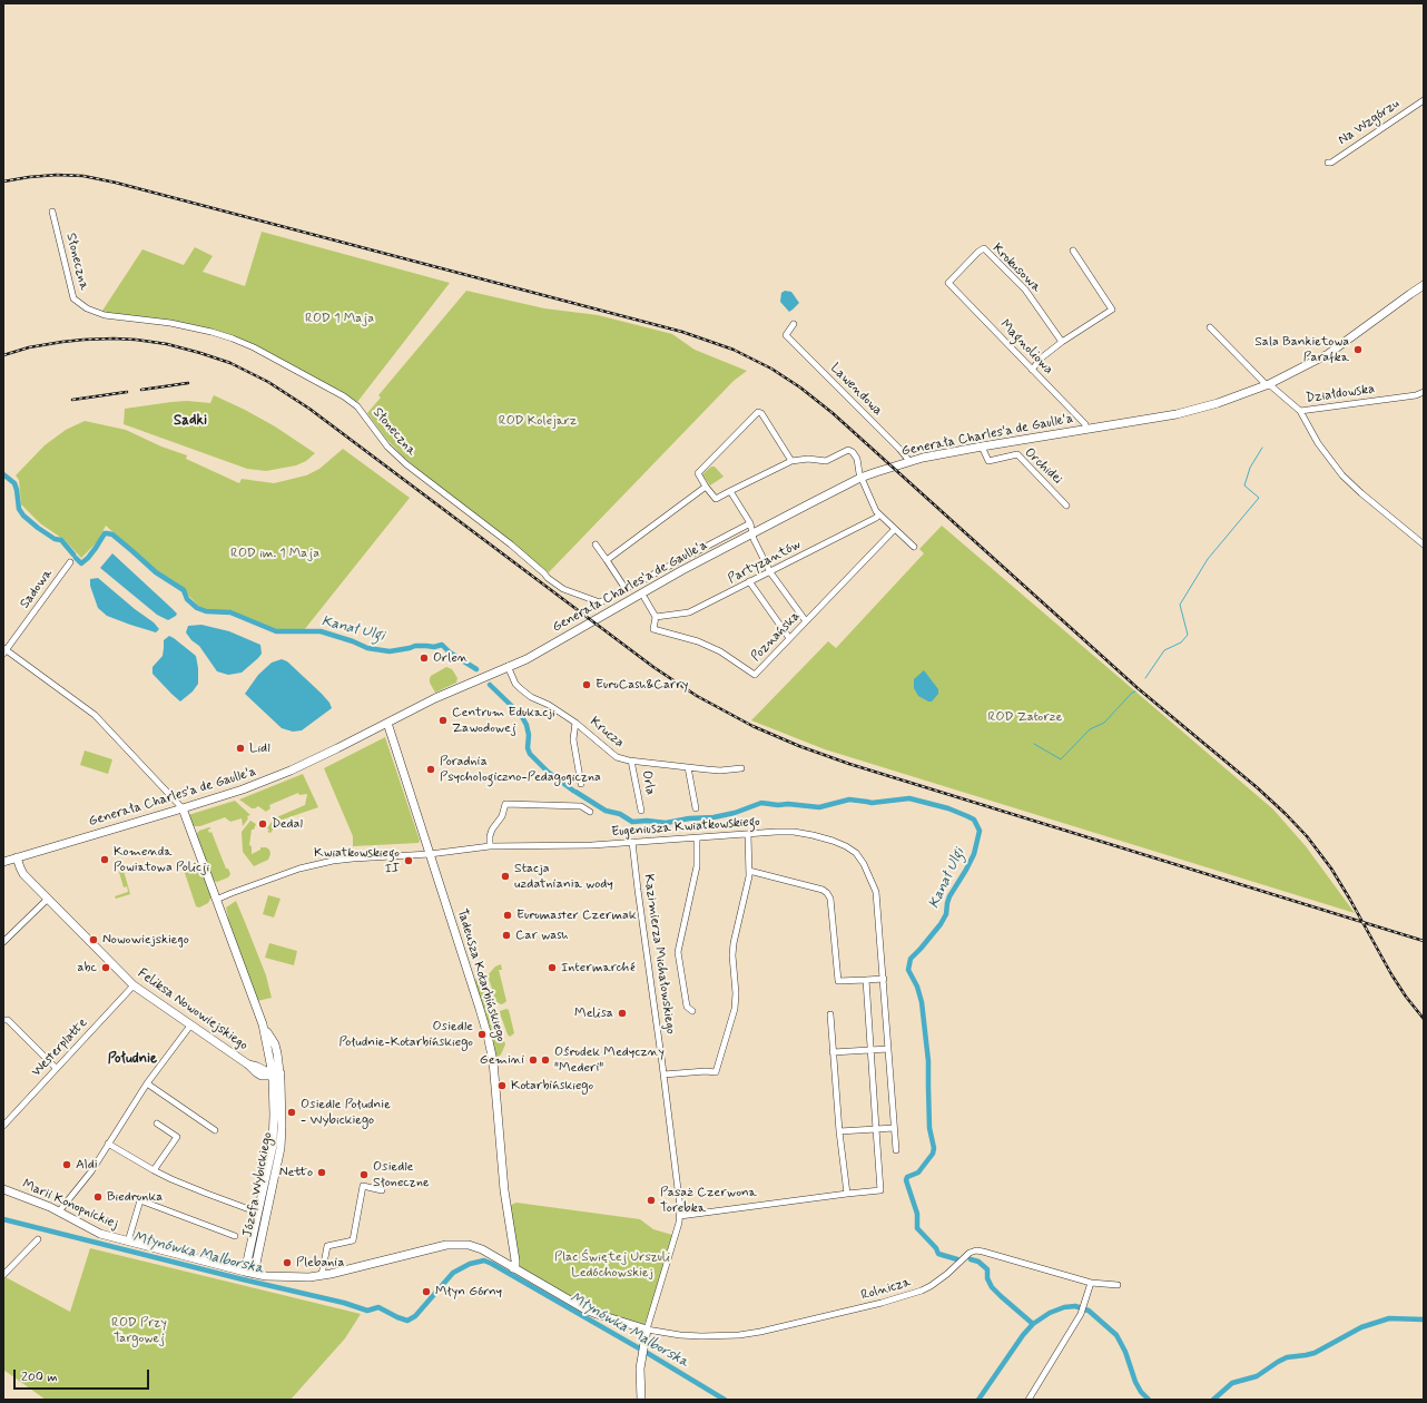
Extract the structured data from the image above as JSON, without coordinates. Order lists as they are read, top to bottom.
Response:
{
  "streets": {
    "street": [
      "Na Wzgórzu",
      "Słoneczna",
      "Krokusowa",
      "Magnoliowa",
      "Lawendowa",
      "Działdowska",
      "Generała Charles'a de Gaulle'a",
      "Orchidei",
      "Partyzantów",
      "Sadowa",
      "Poznańska",
      "Krucza",
      "Orla",
      "Eugeniusza Kwiatkowskiego",
      "Kazimierza Michałowskiego",
      "Tadeusza Kotarbińskiego",
      "Feliksa Nowowiejskiego",
      "Westerplatte",
      "Józefa Wybickiego",
      "Marii Konopnickiej",
      "Rolnicza"
    ]
  },
  "crossings": [
    ["Krokusowa", "Magnoliowa"],
    ["Magnoliowa", "Generała Charles'a de Gaulle'a"],
    ["Lawendowa", "Generała Charles'a de Gaulle'a"],
    ["Działdowska", "Generała Charles'a de Gaulle'a"],
    ["Generała Charles'a de Gaulle'a", "Orchidei"],
    ["Generała Charles'a de Gaulle'a", "Krucza"],
    ["Generała Charles'a de Gaulle'a", "Tadeusza Kotarbińskiego"],
    ["Generała Charles'a de Gaulle'a", "Feliksa Nowowiejskiego"],
    ["Generała Charles'a de Gaulle'a", "Józefa Wybickiego"],
    ["Partyzantów", "Poznańska"],
    ["Krucza", "Orla"],
    ["Eugeniusza Kwiatkowskiego", "Kazimierza Michałowskiego"],
    ["Eugeniusza Kwiatkowskiego", "Tadeusza Kotarbińskiego"],
    ["Eugeniusza Kwiatkowskiego", "Józefa Wybickiego"],
    ["Kazimierza Michałowskiego", "Marii Konopnickiej"],
    ["Kazimierza Michałowskiego", "Rolnicza"],
    ["Tadeusza Kotarbińskiego", "Marii Konopnickiej"],
    ["Feliksa Nowowiejskiego", "Westerplatte"],
    ["Feliksa Nowowiejskiego", "Józefa Wybickiego"],
    ["Józefa Wybickiego", "Marii Konopnickiej"],
    ["Marii Konopnickiej", "Rolnicza"]
  ],
  "districts": ["Sadki", "Południe"],
  "water": ["Kanał Ulgi", "Młynówka Malborska"],
  "parks": [
    "ROD 1 Maja",
    "ROD Kolejarz",
    "ROD im. 1 Maja",
    "ROD Zatorze",
    "Plac Świętej Urszuli Ledóchowskiej",
    "ROD Przy Targowej"
  ],
  "places": [
    "Sala Bankietowa Parafka",
    "Orlen",
    "EuroCash&Carry",
    "Centrum Edukacji Zawodowej",
    "Lidl",
    "Poradnia Psychologiczno-Pedagogiczna",
    "Dedal",
    "Komenda Powiatowa Policji",
    "Kwiatkowskiego II",
    "Stacja uzdatniania wody",
    "Euromaster Czermak",
    "Car wash",
    "Nowowiejskiego",
    "abc",
    "Intermarché",
    "Melisa",
    "Osiedle Południe-Kotarbińskiego",
    "Gemini",
    "Ośrodek Medyczny \"Mederi\"",
    "Kotarbińskiego",
    "Osiedle Południe - Wybickiego",
    "Aldi",
    "Netto",
    "Osiedle Słoneczne",
    "Biedronka",
    "Pasaż Czerwona Torebka",
    "Plebania",
    "Młyn Górny"
  ],
  "scale_bar": "200 m"
}
